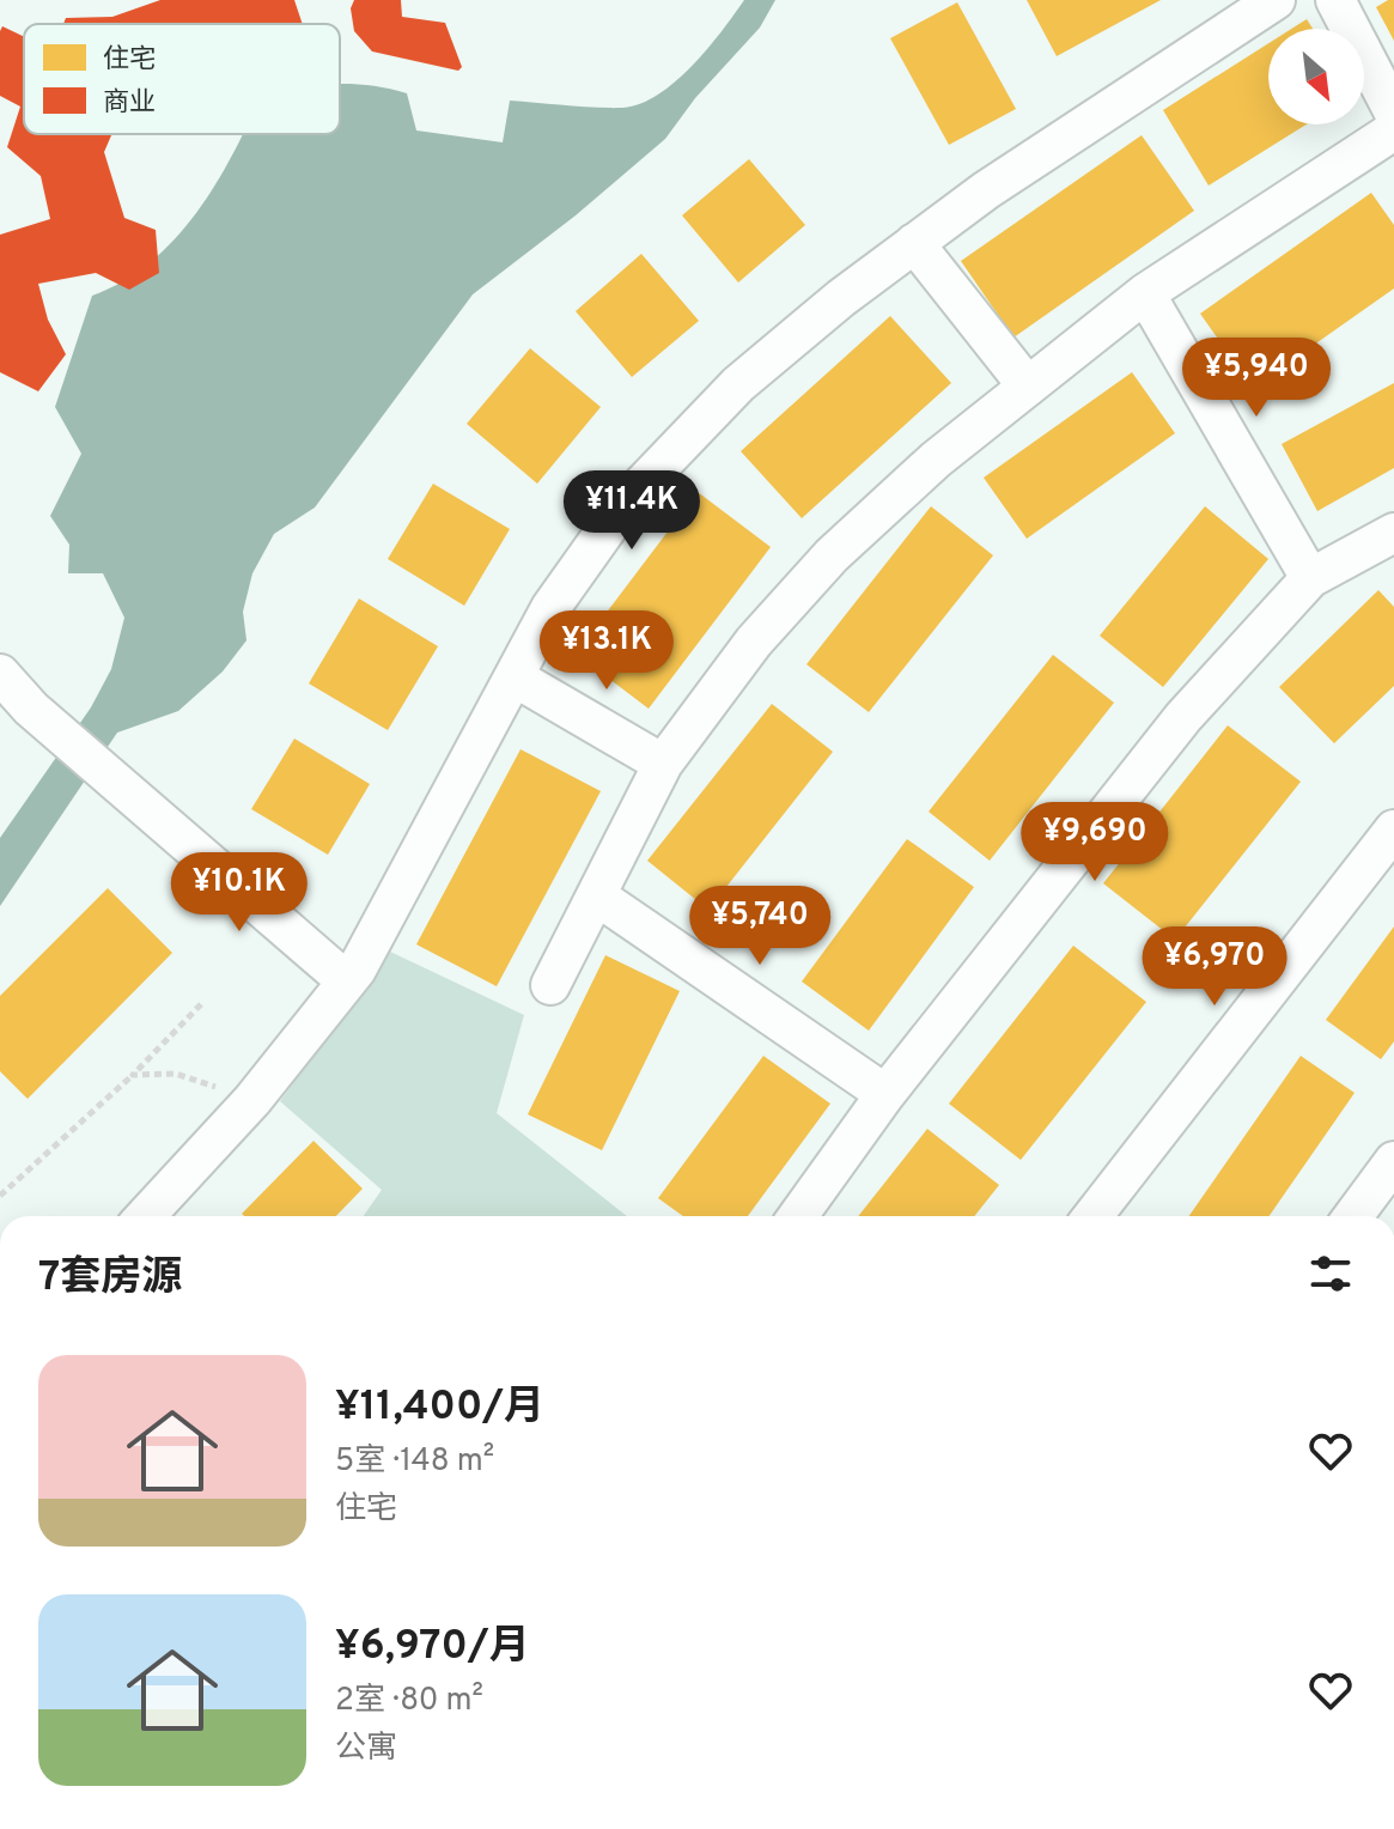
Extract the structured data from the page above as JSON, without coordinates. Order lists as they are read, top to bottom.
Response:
{
  "legend": ["住宅", "商业"],
  "north": "bottom right",
  "page": {
    "price": [
      "¥5,940",
      "¥11.4K",
      "¥13.1K",
      "¥9,690",
      "¥10.1K",
      "¥5,740",
      "¥6,970"
    ],
    "heading": "7套房源",
    "list": [
      {
        "name": "¥11,400/月",
        "note": "5室 · 148 m² · 住宅"
      },
      {
        "name": "¥6,970/月",
        "note": "2室 · 80 m² · 公寓"
      }
    ]
  }
}
